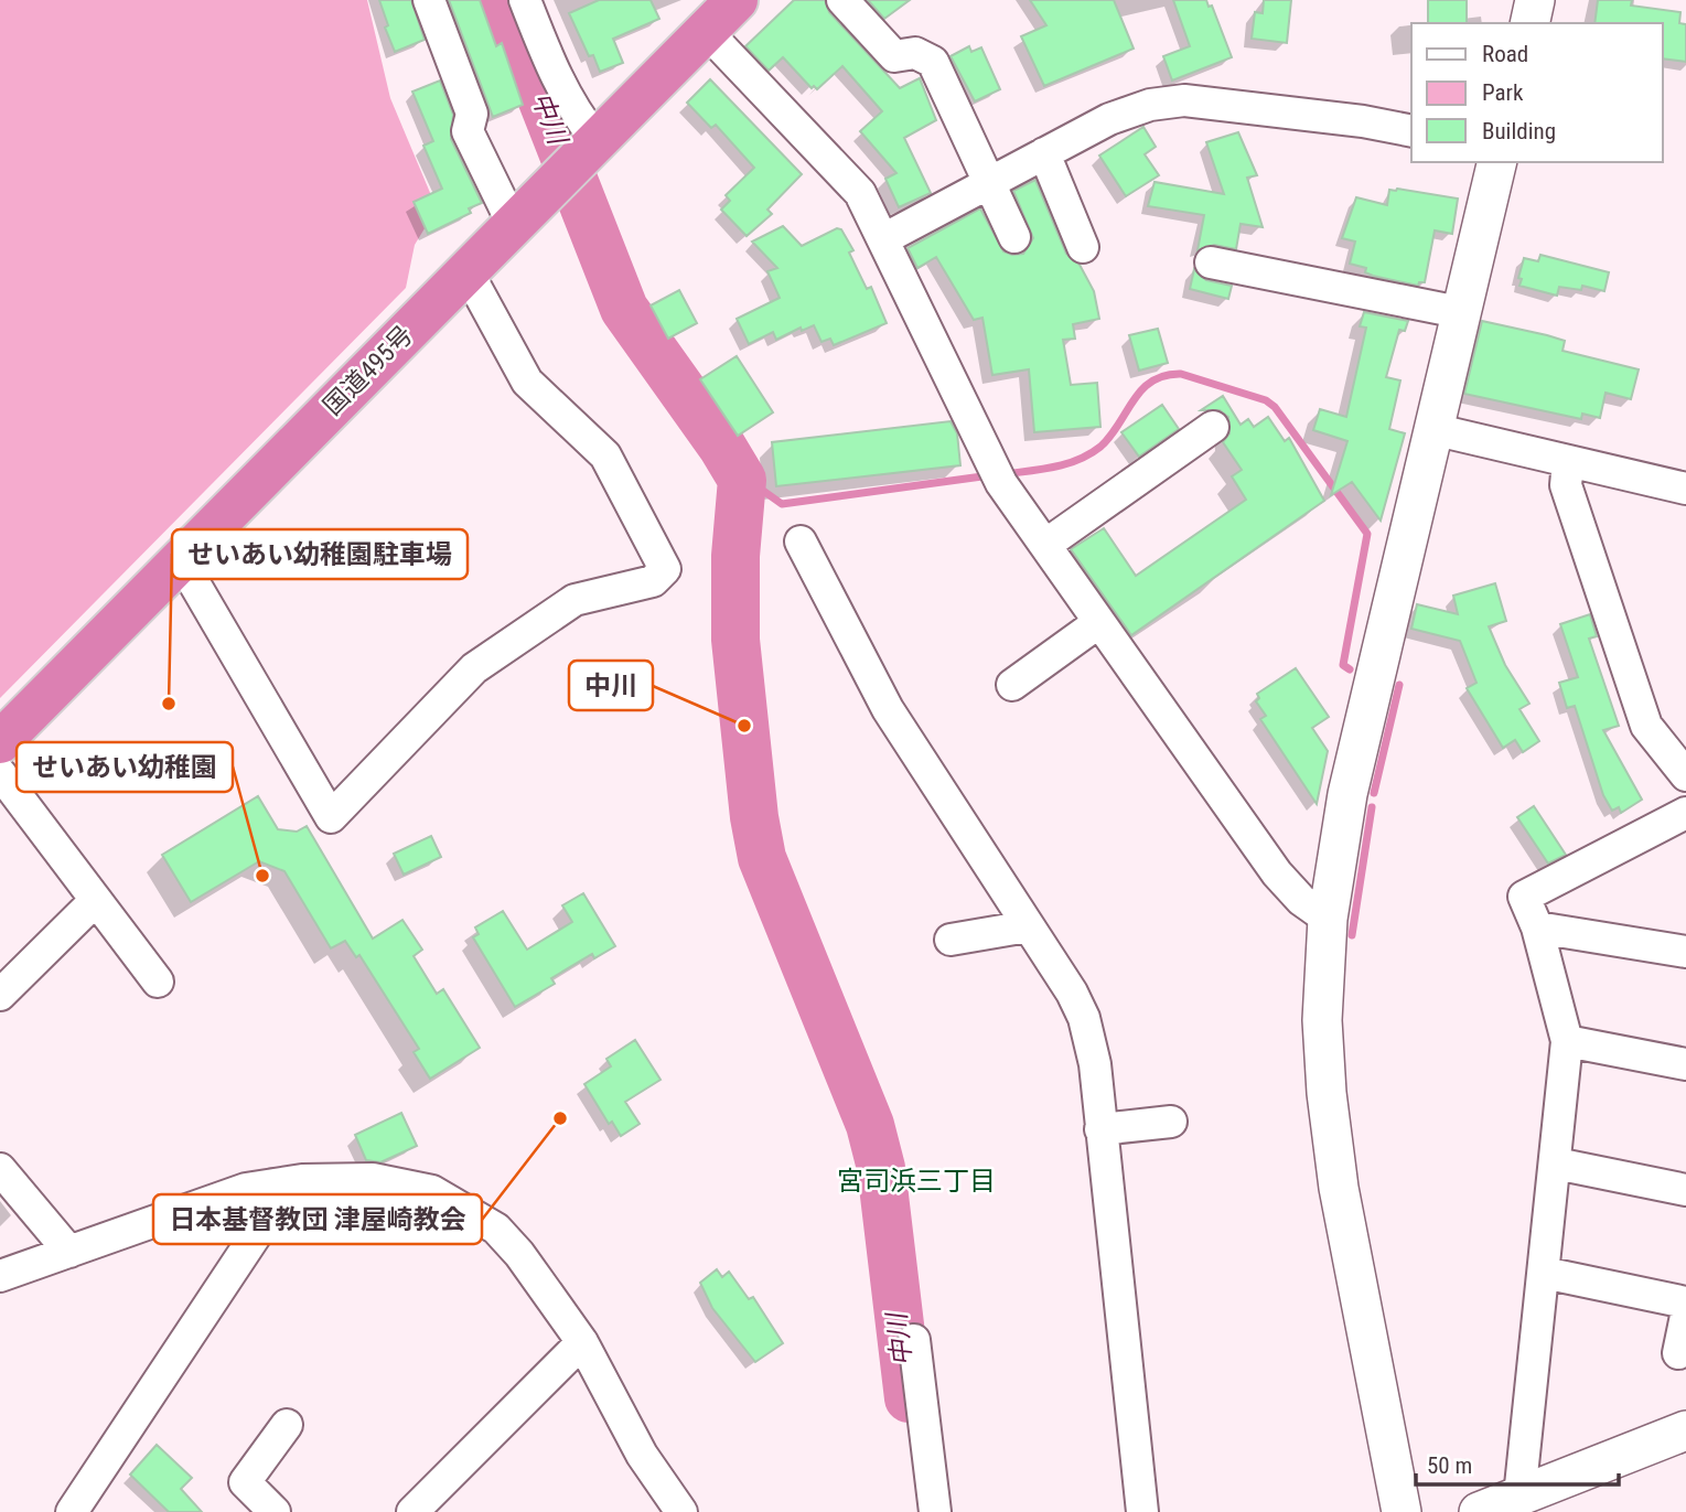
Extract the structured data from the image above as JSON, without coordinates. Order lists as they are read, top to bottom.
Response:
{
  "streets": {
    "highway": ["国道495号"]
  },
  "districts": ["宮司浜三丁目"],
  "water": ["中川"],
  "places": [
    "せいあい幼稚園駐車場",
    "中川",
    "せいあい幼稚園",
    "日本基督教団 津屋崎教会"
  ],
  "legend": ["Road", "Park", "Building"],
  "scale_bar": "50 m"
}
